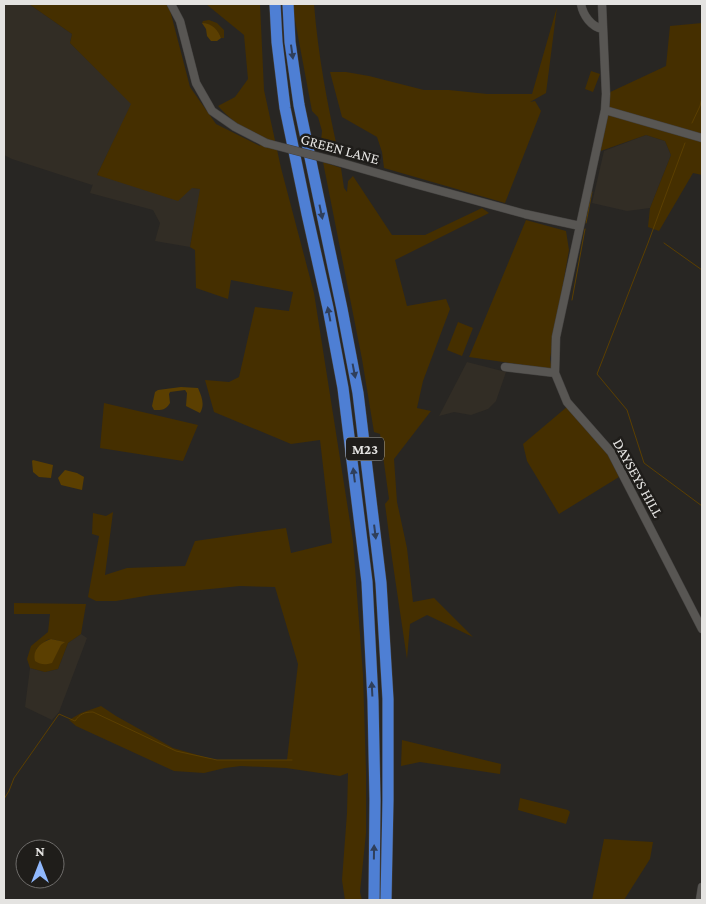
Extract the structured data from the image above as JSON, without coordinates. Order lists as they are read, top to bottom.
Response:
{
  "streets": {
    "highway": ["M23"],
    "street": ["GREEN LANE", "DAYSEYS HILL"]
  },
  "crossings": [
    ["GREEN LANE", "DAYSEYS HILL"]
  ],
  "north": "top"
}
